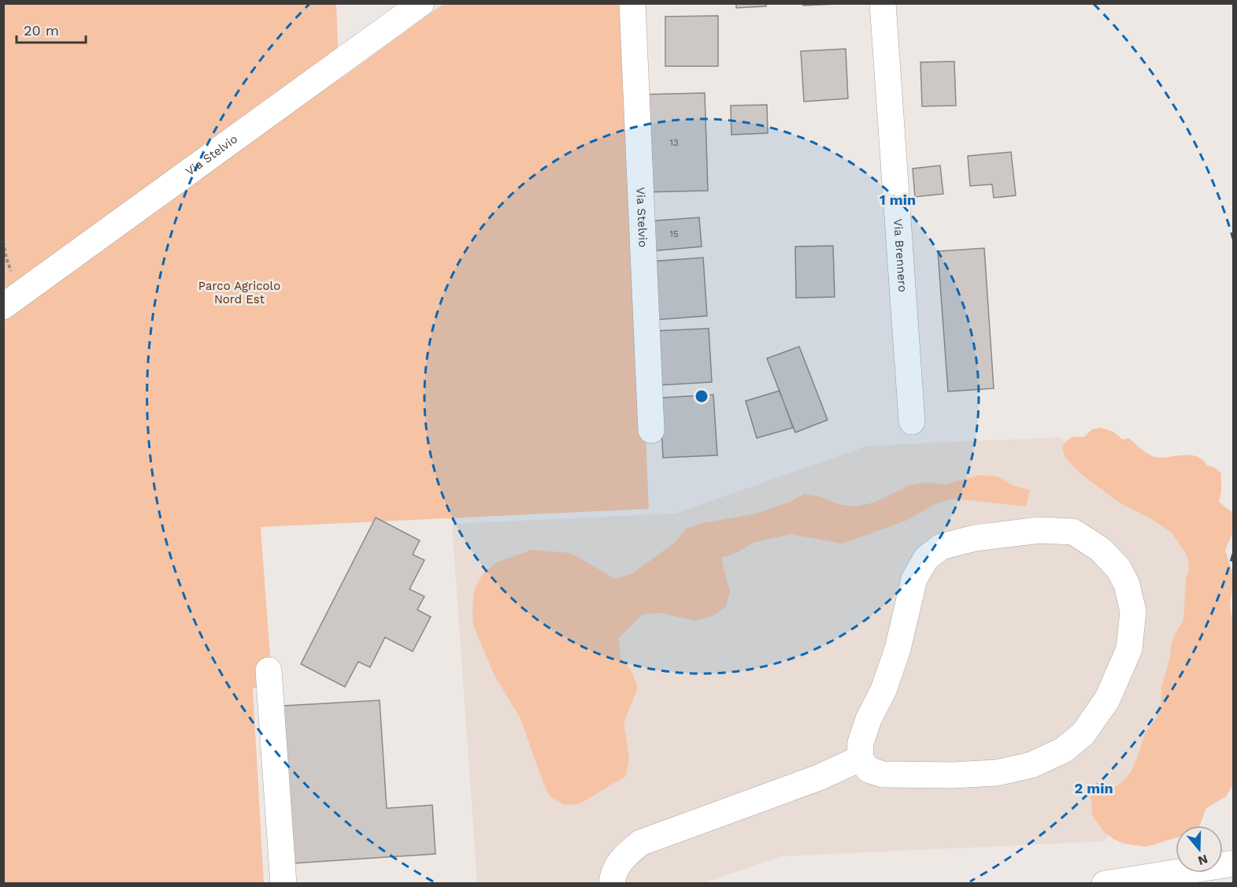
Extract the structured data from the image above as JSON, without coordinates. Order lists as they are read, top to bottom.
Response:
{
  "streets": {
    "street": ["Via Stelvio", "Via Brennero"]
  },
  "parks": ["Parco Agricolo Nord Est"],
  "house_numbers": ["13", "15"],
  "scale_bar": "20 m",
  "north": "bottom",
  "rings": ["1 min", "2 min"]
}
